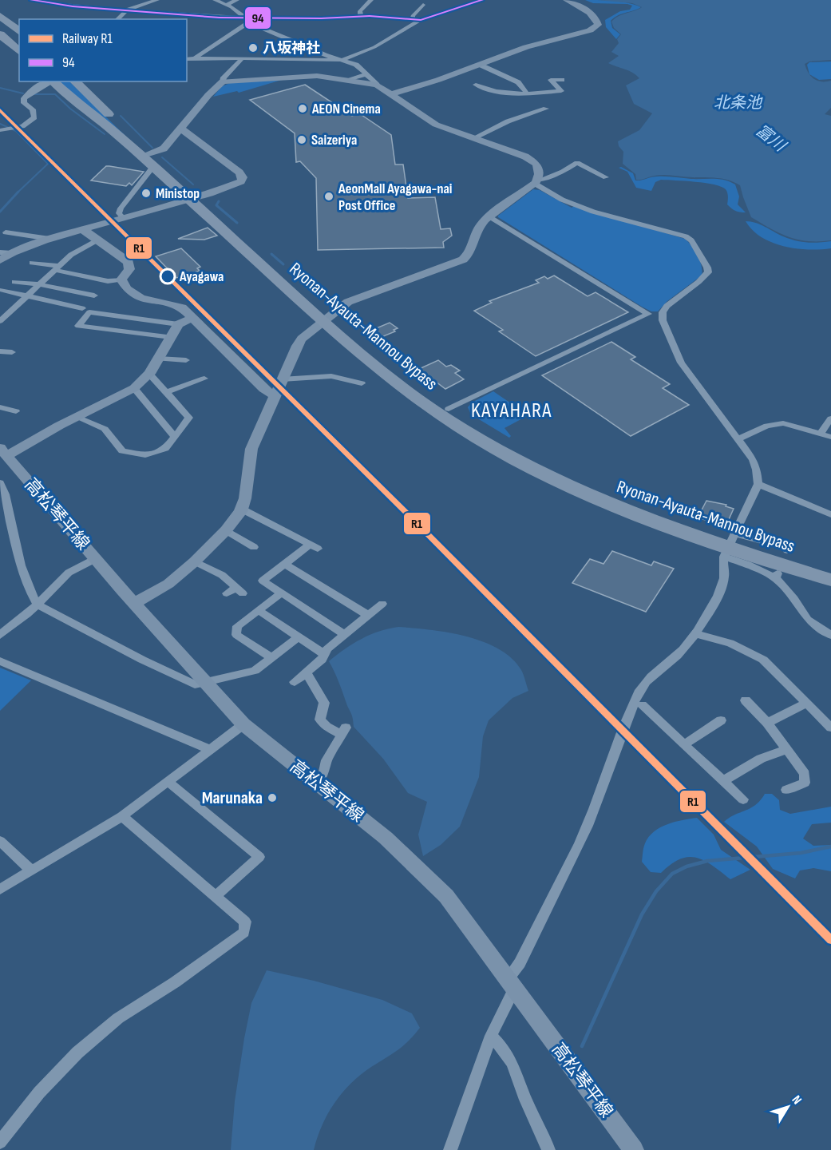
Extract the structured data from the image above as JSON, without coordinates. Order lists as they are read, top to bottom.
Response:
{
  "streets": {
    "highway": ["Ryonan-Ayauta-Mannou Bypass"],
    "street": ["高松琴平線"]
  },
  "districts": ["KAYAHARA"],
  "water": ["北条池", "富川"],
  "places": [
    "八坂神社",
    "AEON Cinema",
    "Saizeriya",
    "Ministop",
    "AeonMall Ayagawa-nai Post Office",
    "Ayagawa",
    "Marunaka"
  ],
  "lines": ["transit line 94", "rail line R1"],
  "legend": ["Railway R1", "94"],
  "north": "top right"
}
